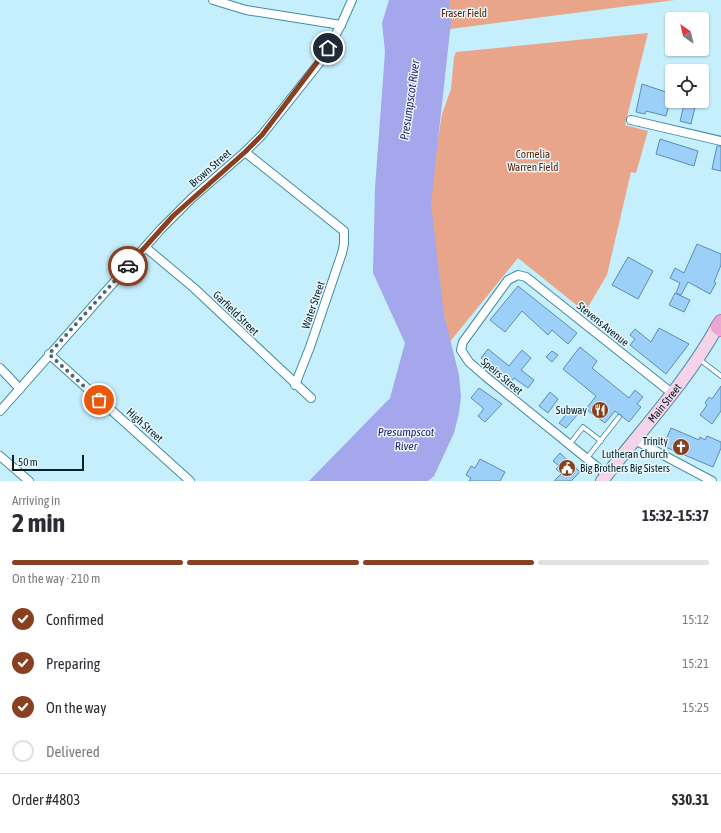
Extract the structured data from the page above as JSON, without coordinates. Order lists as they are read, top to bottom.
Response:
{
  "streets": {
    "main road": ["Main Street"],
    "street": [
      "Brown Street",
      "Water Street",
      "Garfield Street",
      "Stevens Avenue",
      "Speirs Street",
      "High Street"
    ]
  },
  "crossings": [
    ["Brown Street", "Water Street"],
    ["Brown Street", "Garfield Street"],
    ["Brown Street", "High Street"],
    ["Water Street", "Garfield Street"],
    ["Stevens Avenue", "Speirs Street"],
    ["Stevens Avenue", "Main Street"],
    ["Speirs Street", "Main Street"]
  ],
  "water": ["Presumpscot River"],
  "parks": ["Fraser Field", "Cornelia Warren Field"],
  "places": {
    "restaurant": ["Subway"],
    "church": ["Trinity Lutheran Church"],
    "public building": ["Big Brothers Big Sisters"]
  },
  "scale_bar": "50 m",
  "north": "top left",
  "page": {
    "scale": "50 m",
    "heading": ["2 min", "Arriving in", "15:32–15:37"],
    "panel": ["Order #4803", "$30.31"],
    "bar": "On the way · 210 m",
    "list": [
      ["Confirmed", "15:12"],
      ["Preparing", "15:21"],
      ["On the way", "15:25"],
      "Delivered"
    ]
  }
}
